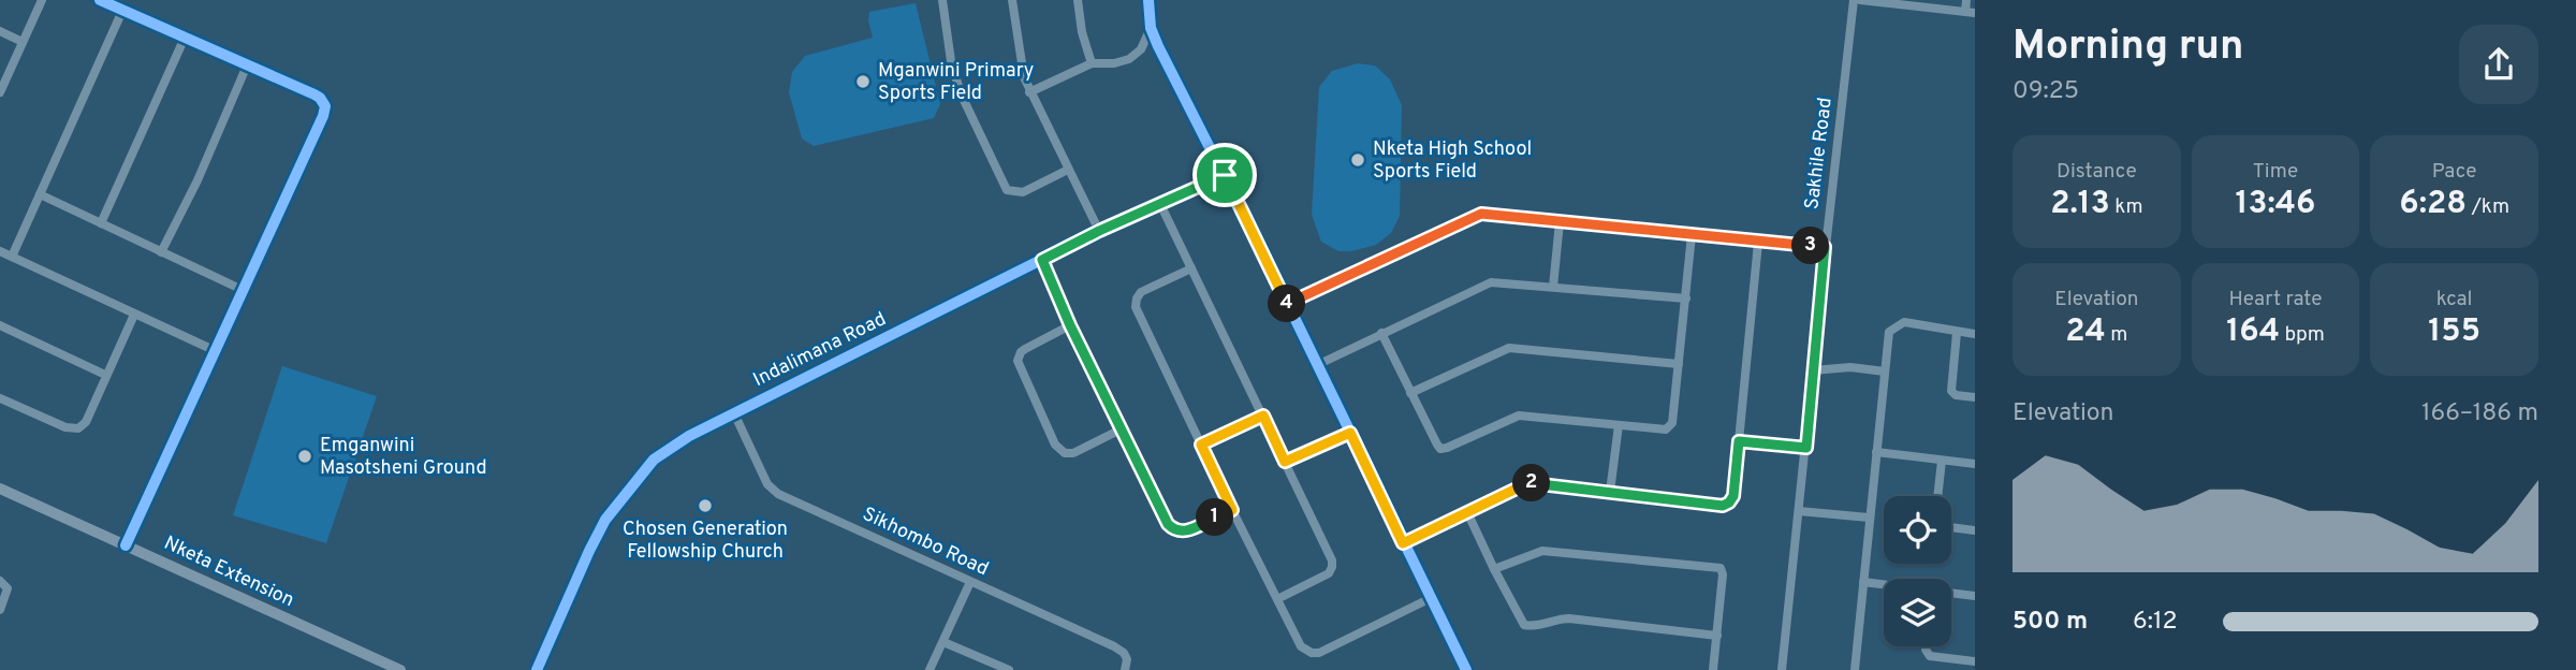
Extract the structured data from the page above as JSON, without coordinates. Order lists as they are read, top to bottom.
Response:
{
  "streets": {
    "street": [
      "Sakhile Road",
      "Indalimana Road",
      "Sikhombo Road",
      "Nketa Extension"
    ]
  },
  "crossings": [
    ["Indalimana Road", "Sikhombo Road"]
  ],
  "places": [
    "Mganwini Primary Sports Field",
    "Nketa High School Sports Field",
    "Emganwini Masotsheni Ground",
    "Chosen Generation Fellowship Church"
  ],
  "page": {
    "heading": ["Morning run", "09:25"],
    "stats": [
      ["Distance", "2.13 km"],
      ["Time", "13:46"],
      ["Pace", "6:28 /km"],
      ["Elevation", "24 m"],
      ["Heart rate", "164 bpm"],
      ["kcal", "155"]
    ],
    "pins": [
      "3",
      "4",
      "2",
      "1"
    ],
    "chart": ["Elevation", "166–186 m"],
    "list": [
      {
        "name": "500 m",
        "note": "6:12"
      }
    ]
  }
}
